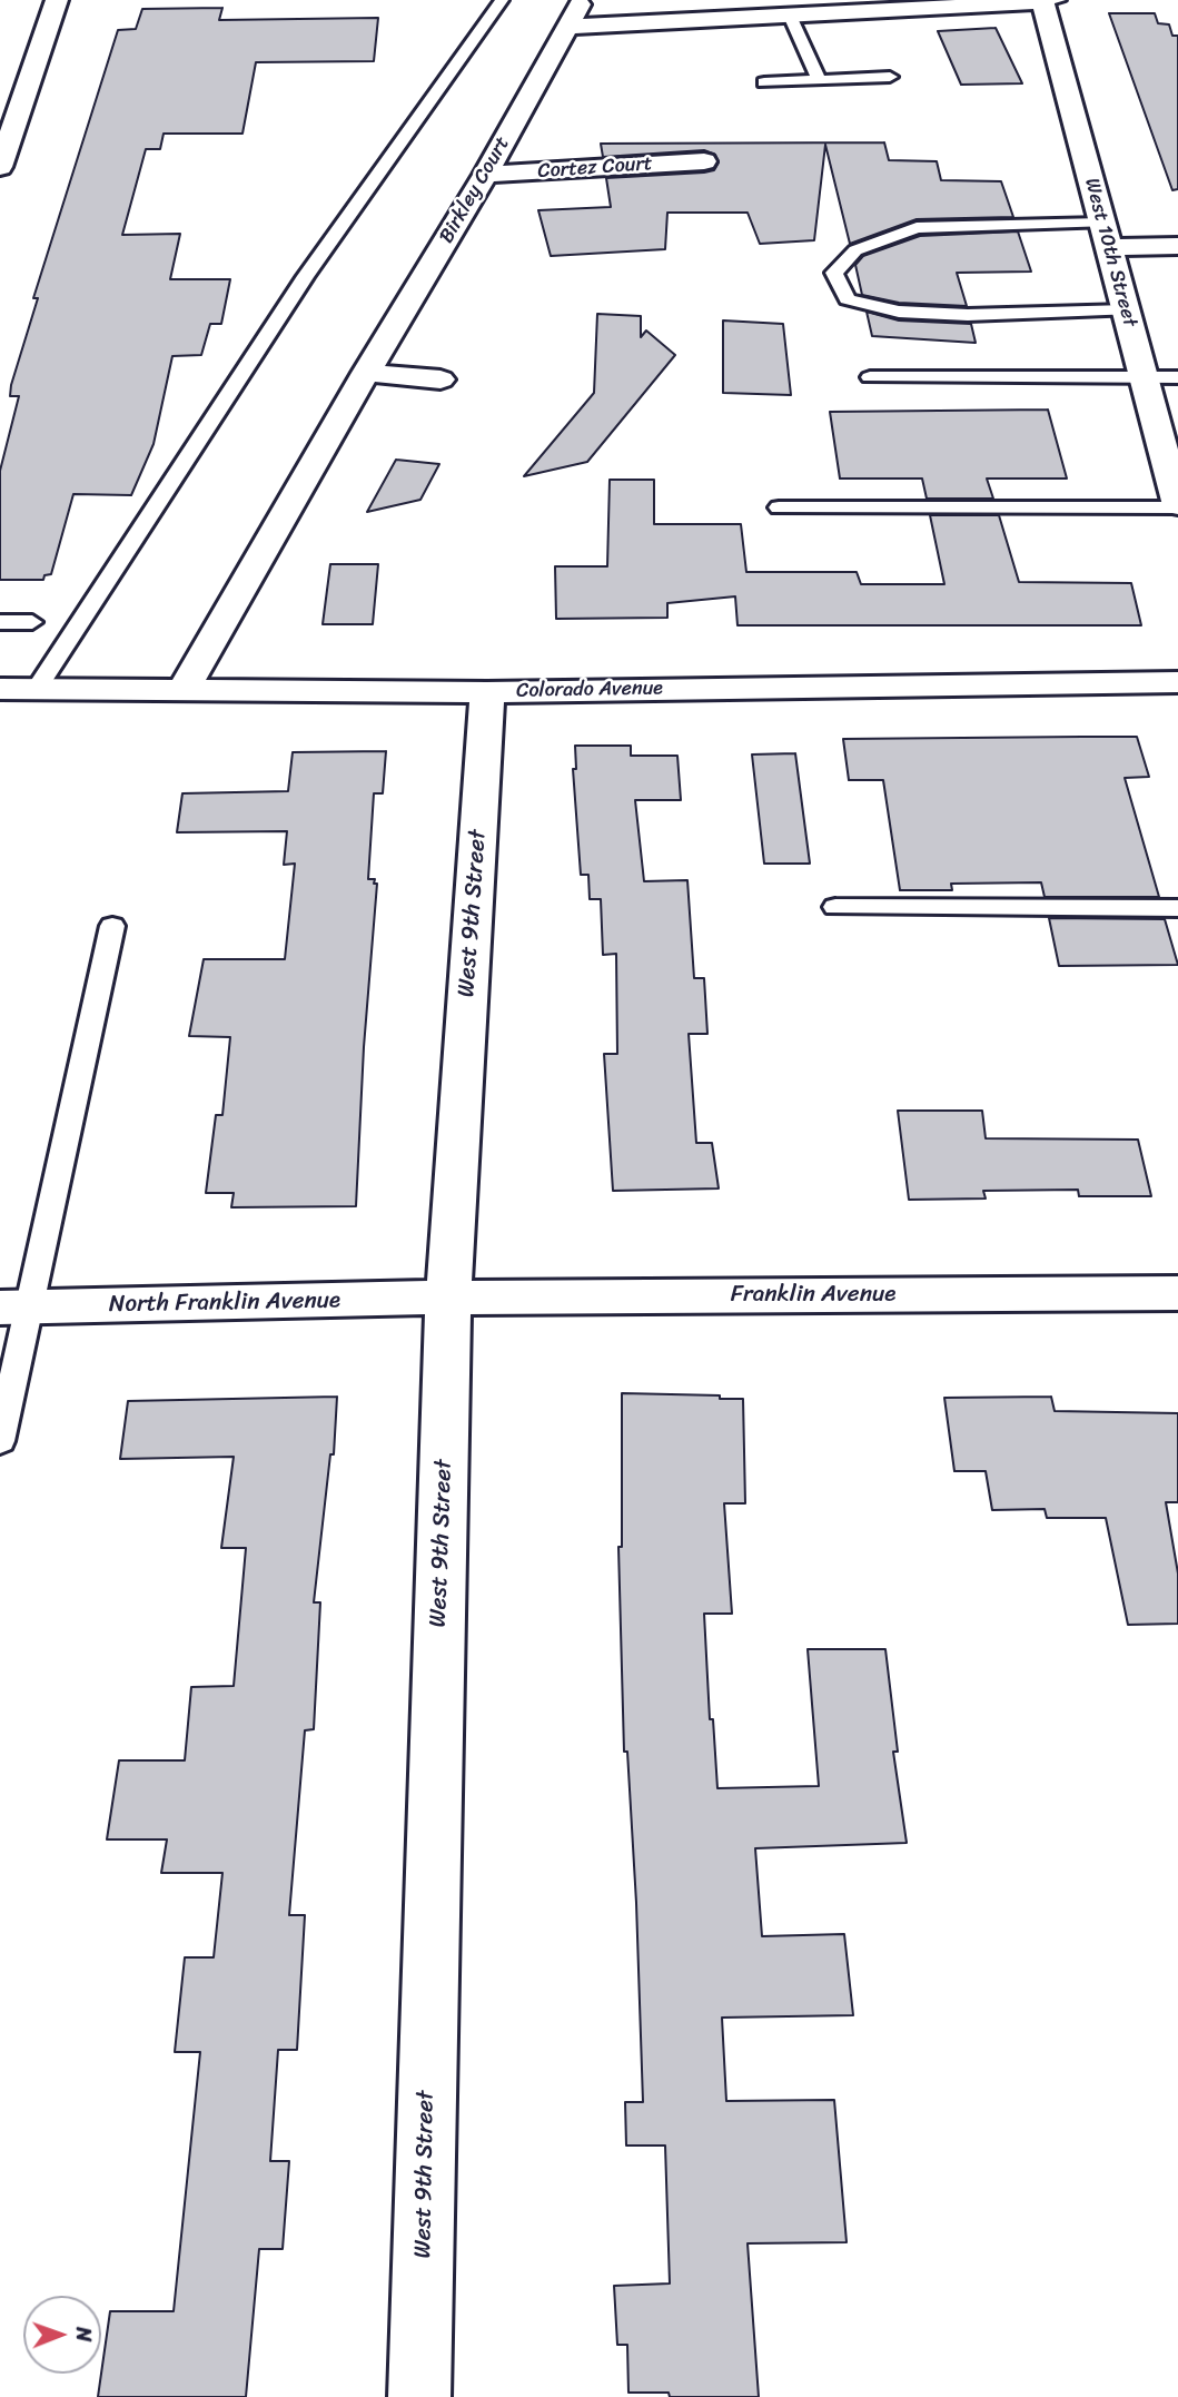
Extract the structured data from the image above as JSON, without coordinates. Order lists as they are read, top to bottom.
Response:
{
  "streets": {
    "street": [
      "Cortez Court",
      "Birkley Court",
      "West 10th Street",
      "Colorado Avenue",
      "West 9th Street",
      "Franklin Avenue",
      "North Franklin Avenue"
    ]
  },
  "crossings": [
    ["Cortez Court", "Birkley Court"],
    ["Birkley Court", "Colorado Avenue"],
    ["Colorado Avenue", "West 9th Street"],
    ["West 9th Street", "Franklin Avenue"],
    ["West 9th Street", "North Franklin Avenue"],
    ["Franklin Avenue", "North Franklin Avenue"]
  ],
  "north": "right"
}
